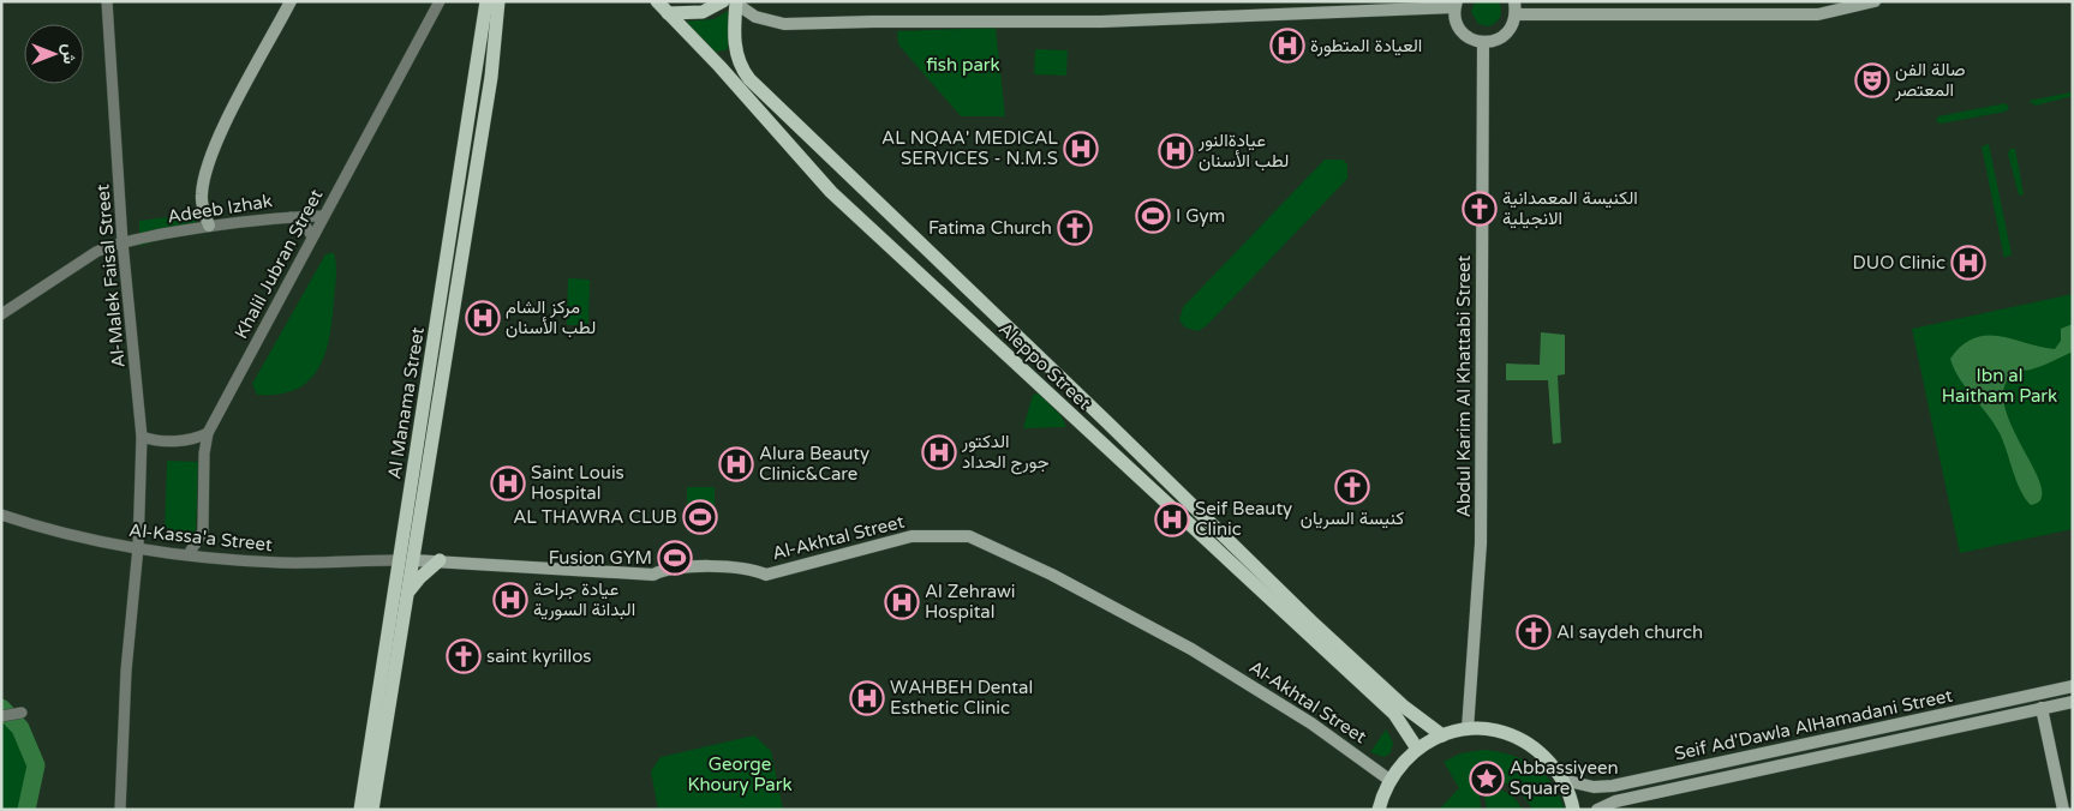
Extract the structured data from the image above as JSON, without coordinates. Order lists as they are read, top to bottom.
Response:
{
  "streets": {
    "main road": [
      "Aleppo Street",
      "Abdul Karim Al Khattabi Street",
      "Al Manama Street",
      "Al-Akhtal Street",
      "Seif Ad'Dawla AlHamadani Street"
    ],
    "street": [
      "Adeeb Izhak",
      "Khalil Jubran Street",
      "Al-Malek Faisal Street",
      "Al-Kassa'a Street"
    ]
  },
  "crossings": [
    ["Adeeb Izhak", "Khalil Jubran Street"],
    ["Adeeb Izhak", "Al-Malek Faisal Street"],
    ["Khalil Jubran Street", "Al-Kassa'a Street"],
    ["Al-Malek Faisal Street", "Al-Kassa'a Street"],
    ["Al Manama Street", "Al-Kassa'a Street"],
    ["Al Manama Street", "Al-Akhtal Street"],
    ["Al-Kassa'a Street", "Al-Akhtal Street"]
  ],
  "parks": ["fish park", "Ibn al Haitham Park", "George Khoury Park"],
  "places": {
    "hospital": [
      "العيادة المتطورة",
      "AL NQAA' MEDICAL SERVICES - N.M.S",
      "عيادةالنور لطب الأسنان",
      "DUO Clinic",
      "مركز الشام لطب الأسنان",
      "الدكتور جورج الحداد",
      "Alura Beauty Clinic&Care",
      "Saint Louis Hospital",
      "Seif Beauty Clinic",
      "عيادة جراحة البدانة السورية",
      "Al Zehrawi Hospital",
      "WAHBEH Dental Esthetic Clinic"
    ],
    "theatre": ["صالة الفن المعتصر"],
    "church": [
      "الكنيسة المعمدانية الانجيلية",
      "Fatima Church",
      "كنيسة السريان",
      "Al saydeh church",
      "saint kyrillos"
    ],
    "sports": ["I Gym", "AL THAWRA CLUB", "Fusion GYM"],
    "place": ["Abbassiyeen Square"]
  },
  "north": "right"
}
